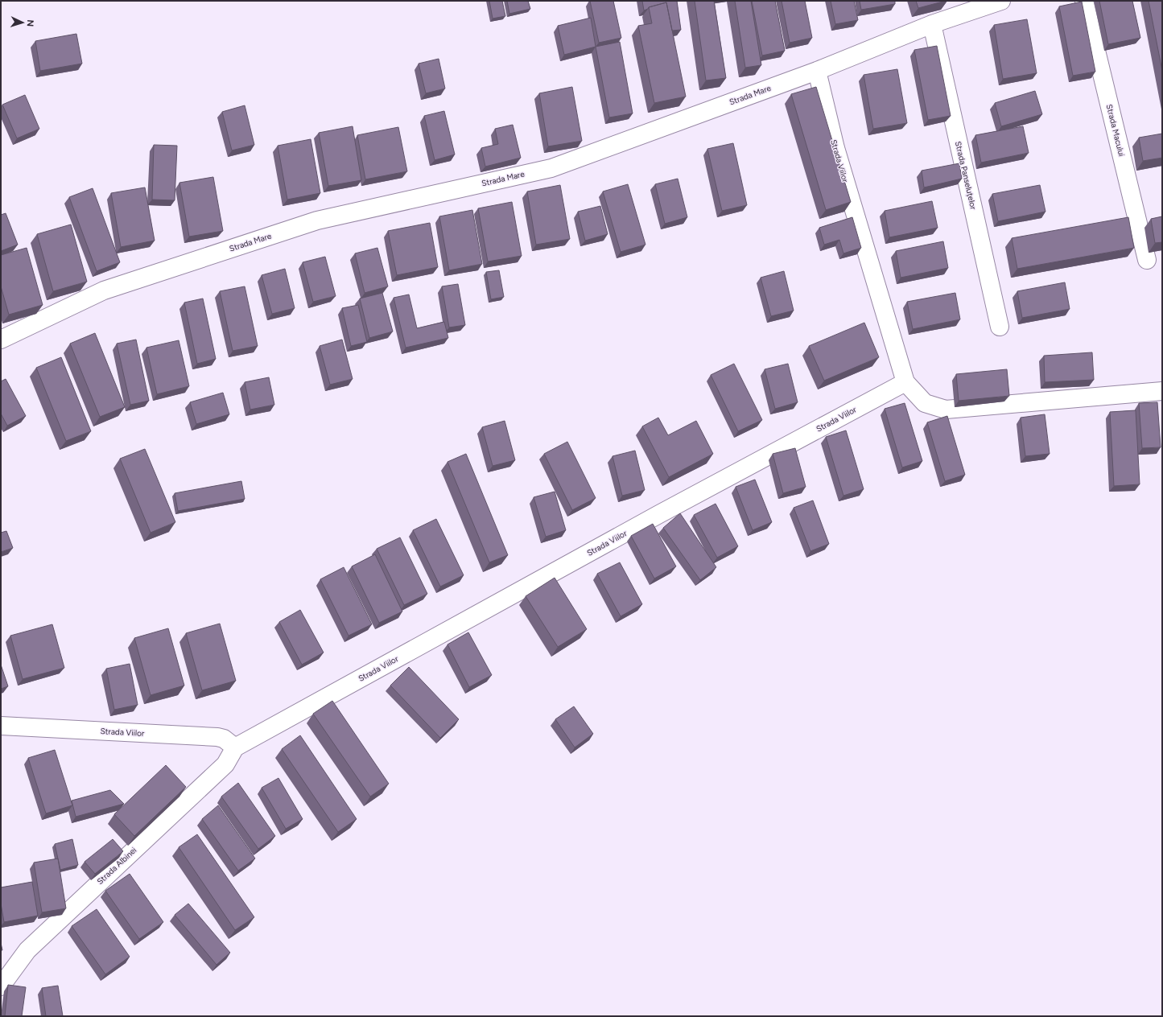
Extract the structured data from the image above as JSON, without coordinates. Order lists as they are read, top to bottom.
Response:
{
  "streets": {
    "street": [
      "Strada Mare",
      "Strada Macului",
      "Strada Viilor",
      "Strada Panseluțelor",
      "Strada Albinei"
    ]
  },
  "crossings": [
    ["Strada Mare", "Strada Viilor"],
    ["Strada Mare", "Strada Panseluțelor"],
    ["Strada Viilor", "Strada Albinei"]
  ],
  "north": "right"
}
